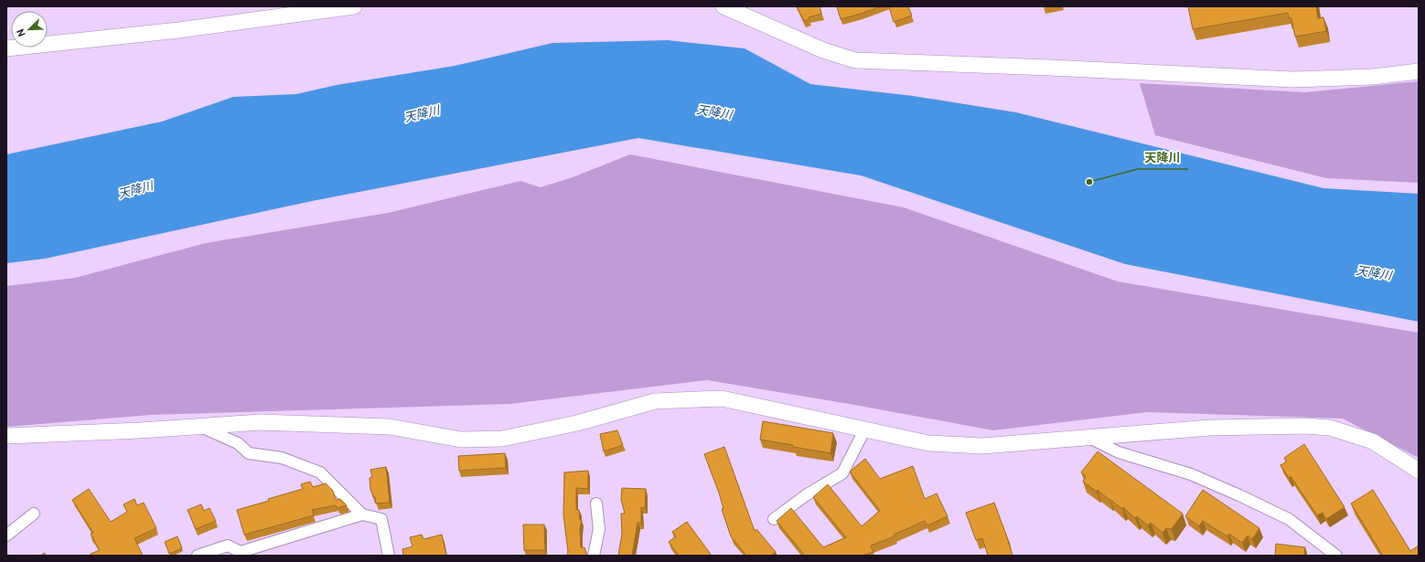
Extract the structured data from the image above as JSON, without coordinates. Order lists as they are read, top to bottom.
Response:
{
  "water": ["天降川"],
  "places": ["天降川"],
  "north": "bottom left"
}
